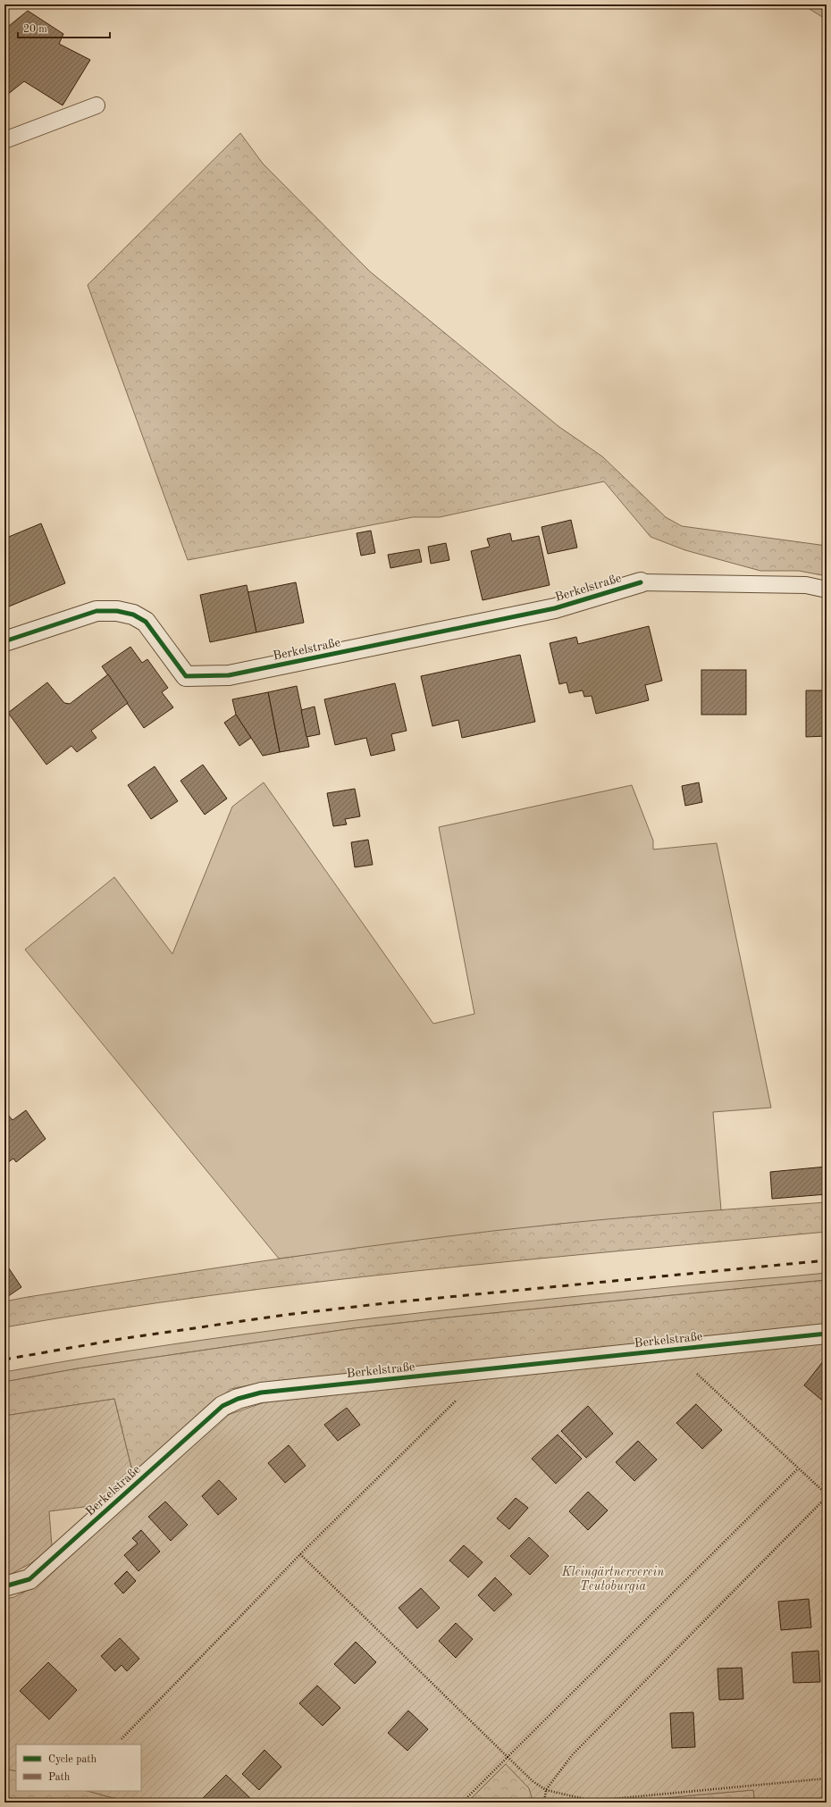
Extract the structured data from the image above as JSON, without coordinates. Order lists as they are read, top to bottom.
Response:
{
  "streets": {
    "street": ["Berkelstraße"]
  },
  "parks": ["Kleingärtnerverein Teutoburgia"],
  "legend": ["Cycle path", "Path"],
  "scale_bar": "20 m"
}
